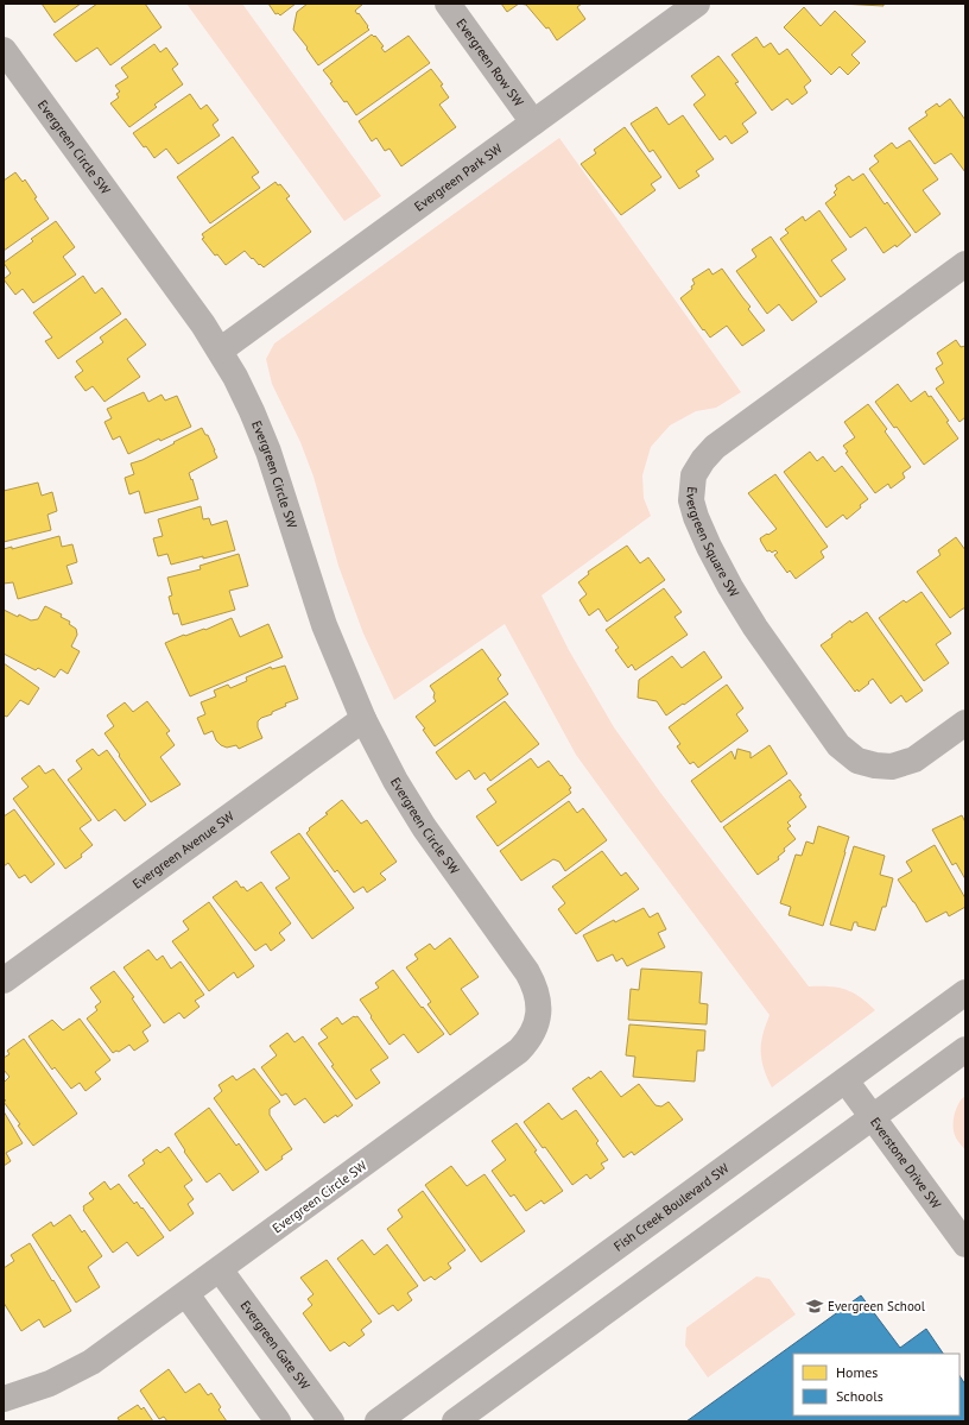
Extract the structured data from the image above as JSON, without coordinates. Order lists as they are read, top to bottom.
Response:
{
  "streets": {
    "main road": ["Everstone Drive SW", "Fish Creek Boulevard SW"],
    "street": [
      "Evergreen Row SW",
      "Evergreen Circle SW",
      "Evergreen Park SW",
      "Evergreen Square SW",
      "Evergreen Avenue SW",
      "Evergreen Gate SW"
    ]
  },
  "crossings": [
    ["Evergreen Row SW", "Evergreen Park SW"],
    ["Evergreen Circle SW", "Evergreen Park SW"],
    ["Evergreen Circle SW", "Evergreen Avenue SW"],
    ["Evergreen Circle SW", "Evergreen Gate SW"],
    ["Everstone Drive SW", "Fish Creek Boulevard SW"]
  ],
  "places": {
    "school or university": ["Evergreen School"]
  },
  "legend": ["Homes", "Schools"]
}
